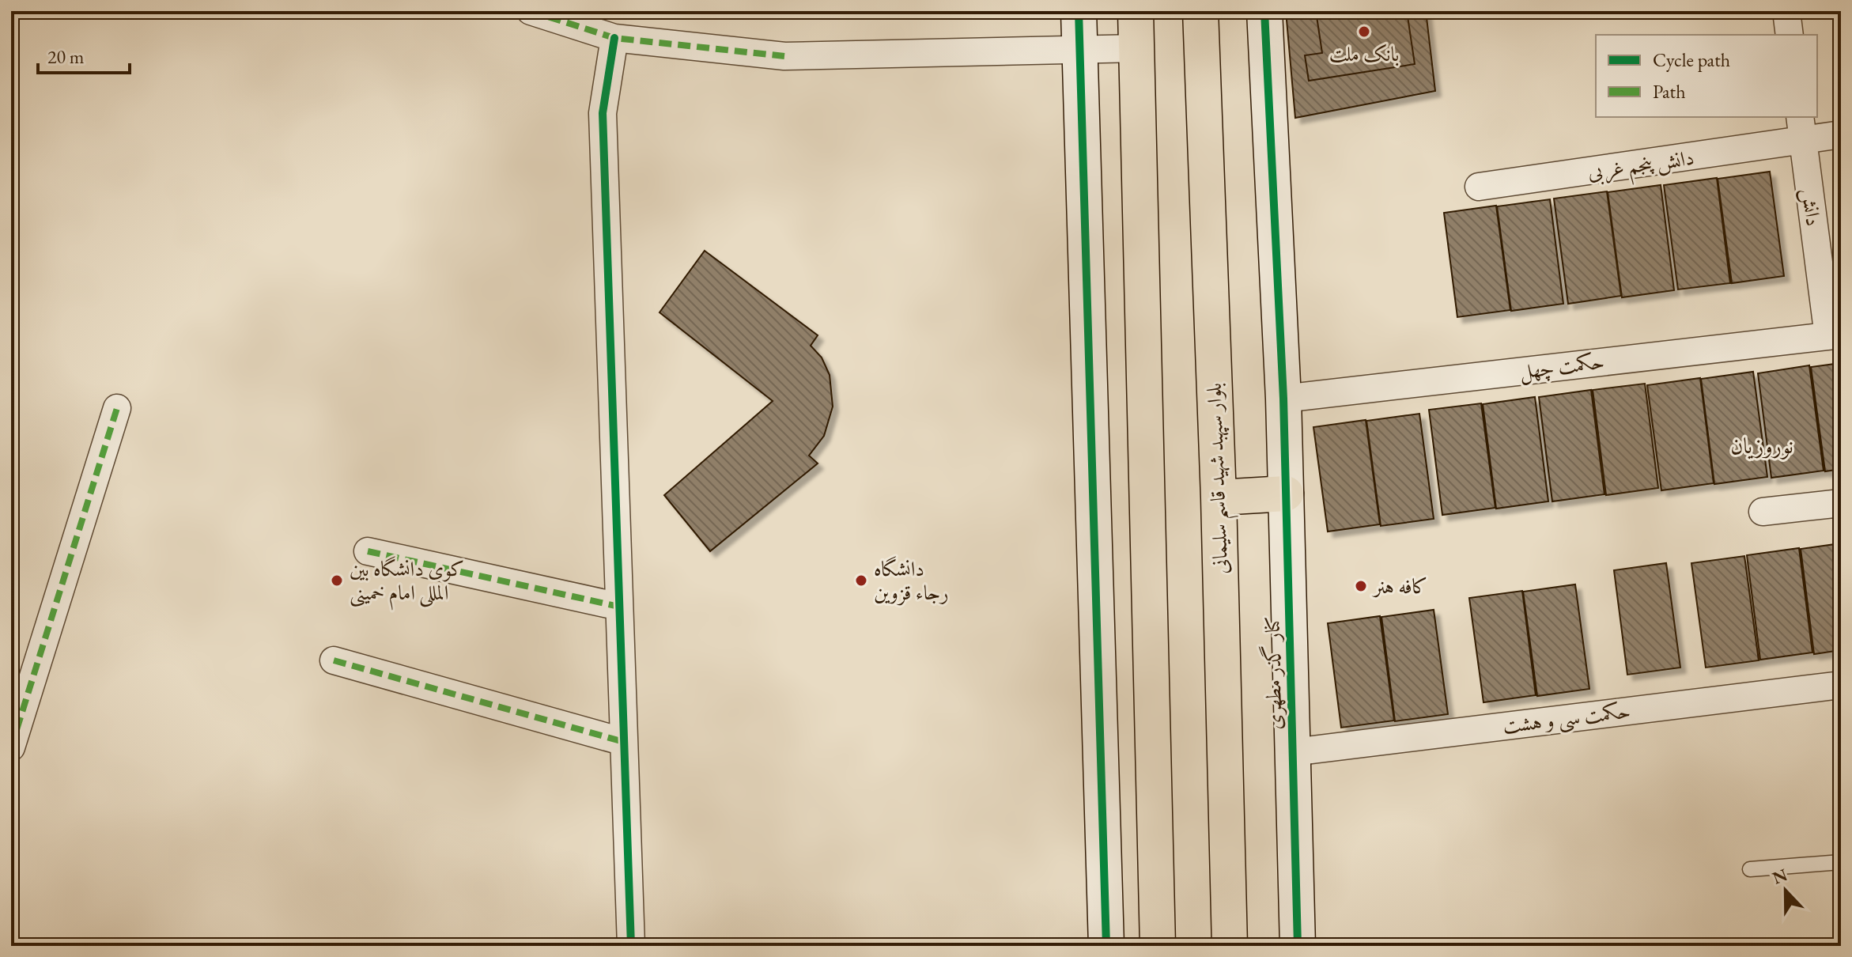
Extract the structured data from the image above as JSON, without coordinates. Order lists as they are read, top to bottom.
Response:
{
  "streets": {
    "main road": ["بلوار سپهبد شهید قاسم سلیمانی"],
    "street": [
      "دانش پنجم غربی",
      "دانش",
      "حکمت چهل",
      "کنار گذر مطهری",
      "حکمت سی و هشت"
    ]
  },
  "crossings": [
    ["دانش پنجم غربی", "دانش"],
    ["دانش", "حکمت چهل"],
    ["حکمت چهل", "کنار گذر مطهری"],
    ["کنار گذر مطهری", "حکمت سی و هشت"]
  ],
  "districts": ["نوروزیان"],
  "places": [
    "بانک ملت",
    "کوی دانشگاه بین المللی امام خمینی",
    "دانشگاه رجاء قزوین",
    "کافه هنر"
  ],
  "legend": ["Cycle path", "Path"],
  "scale_bar": "20 m",
  "north": "top"
}
